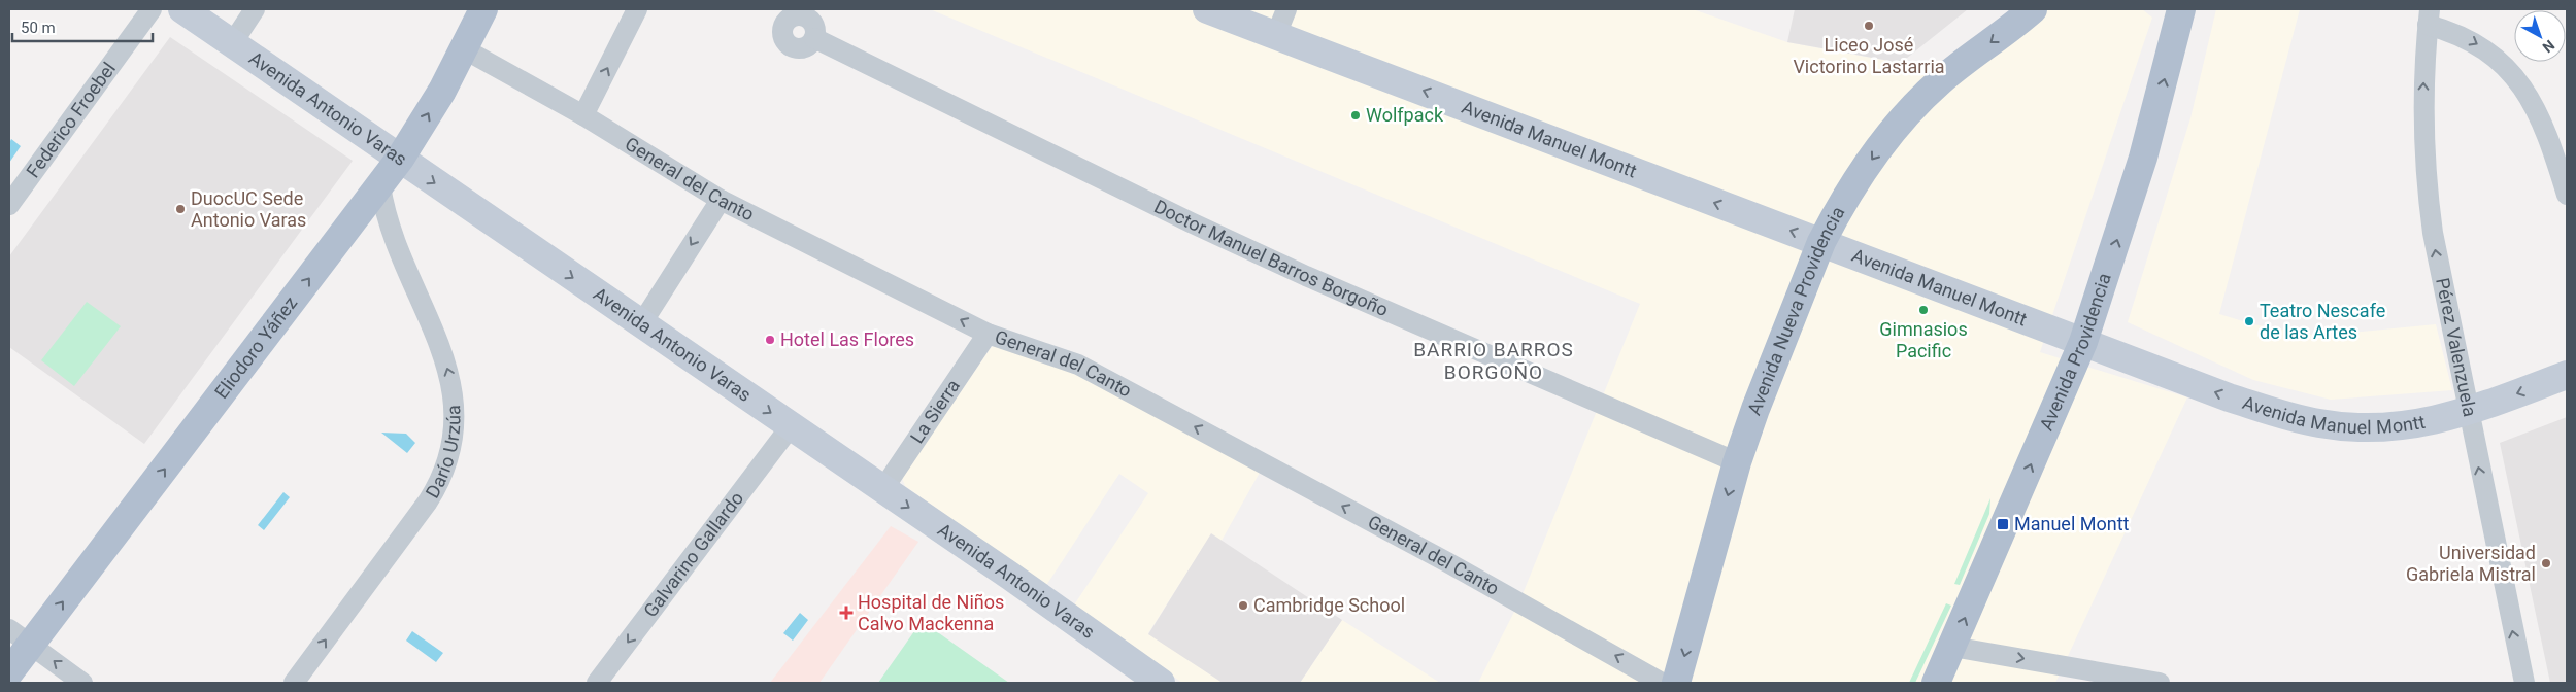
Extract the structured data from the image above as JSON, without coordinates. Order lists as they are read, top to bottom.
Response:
{
  "streets": {
    "main road": [
      "Avenida Antonio Varas",
      "Avenida Manuel Montt",
      "Avenida Nueva Providencia",
      "Eliodoro Yáñez",
      "Avenida Providencia"
    ],
    "street": [
      "Federico Froebel",
      "General del Canto",
      "Doctor Manuel Barros Borgoño",
      "Pérez Valenzuela",
      "La Sierra",
      "Darío Urzúa",
      "Galvarino Gallardo"
    ]
  },
  "crossings": [
    ["Avenida Antonio Varas", "Eliodoro Yáñez"],
    ["Avenida Antonio Varas", "La Sierra"],
    ["Avenida Antonio Varas", "Galvarino Gallardo"],
    ["Avenida Manuel Montt", "Avenida Nueva Providencia"],
    ["Avenida Manuel Montt", "Pérez Valenzuela"],
    ["Avenida Manuel Montt", "Avenida Providencia"],
    ["General del Canto", "Eliodoro Yáñez"],
    ["General del Canto", "La Sierra"],
    ["Doctor Manuel Barros Borgoño", "Avenida Nueva Providencia"],
    ["Eliodoro Yáñez", "Darío Urzúa"]
  ],
  "one_way": [
    "Avenida Antonio Varas",
    "Avenida Manuel Montt",
    "General del Canto",
    "Avenida Nueva Providencia",
    "Eliodoro Yáñez",
    "Pérez Valenzuela",
    "Avenida Providencia",
    "Darío Urzúa",
    "Galvarino Gallardo"
  ],
  "districts": ["BARRIO BARROS BORGOÑO"],
  "places": {
    "other": [
      "Liceo José Victorino Lastarria",
      "Wolfpack",
      "DuocUC Sede Antonio Varas",
      "Gimnasios Pacific",
      "Teatro Nescafe de las Artes",
      "Hotel Las Flores",
      "Universidad Gabriela Mistral",
      "Cambridge School"
    ],
    "transit": ["Manuel Montt"],
    "health": ["Hospital de Niños Calvo Mackenna"]
  },
  "scale_bar": "50 m",
  "north": "bottom right"
}
